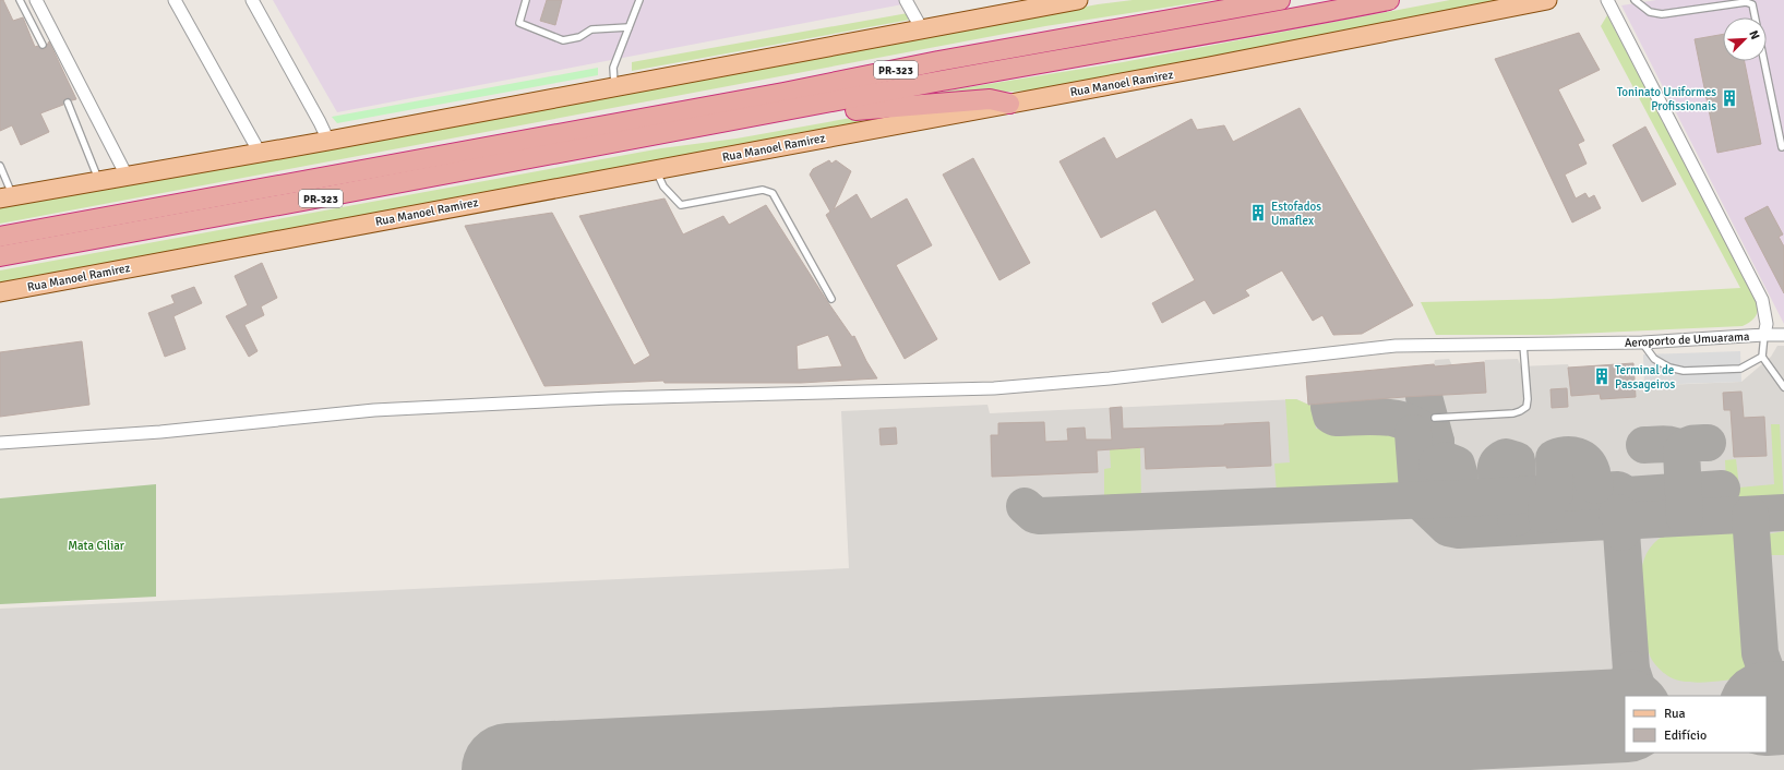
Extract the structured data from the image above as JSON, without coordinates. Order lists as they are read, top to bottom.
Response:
{
  "streets": {
    "highway": ["PR-323"],
    "main road": ["Rua Manoel Ramirez"],
    "street": ["Aeroporto de Umuarama"]
  },
  "parks": ["Mata Ciliar"],
  "places": {
    "building": ["Toninato Uniformes Profissionais", "Estofados Umaflex", "Terminal de Passageiros"]
  },
  "legend": ["Rua", "Edifício"],
  "north": "top right"
}
